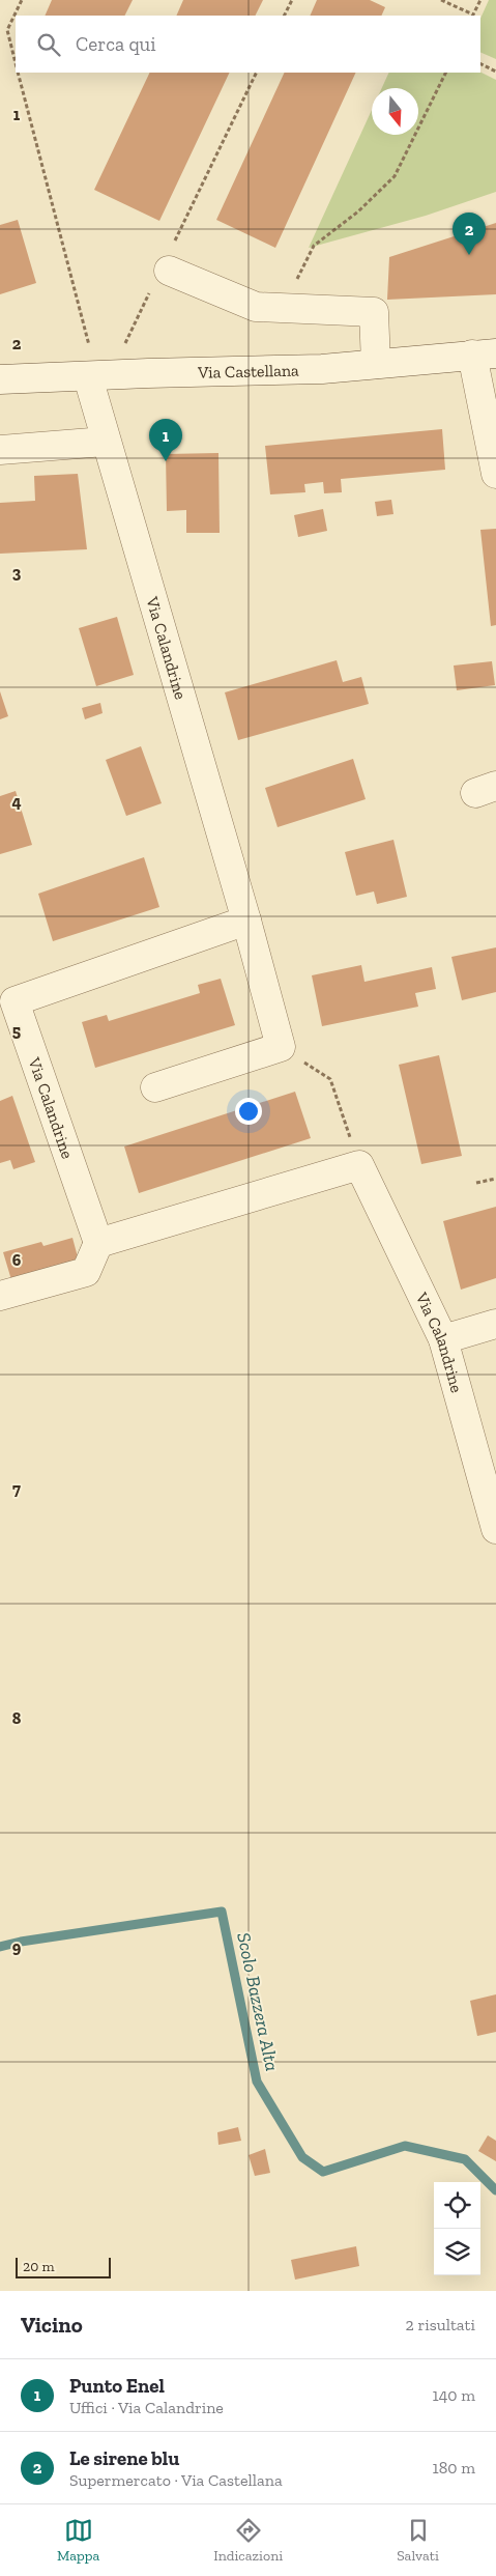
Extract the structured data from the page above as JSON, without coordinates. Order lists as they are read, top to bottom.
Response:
{
  "streets": {
    "street": ["Via Castellana", "Via Calandrine"]
  },
  "crossings": [
    ["Via Castellana", "Via Calandrine"]
  ],
  "water": ["Scolo Bazzera Alta"],
  "scale_bar": "20 m",
  "north": "bottom",
  "page": {
    "search": "Cerca qui",
    "pins": ["2", "1"],
    "scale": "20 m",
    "heading": ["Vicino", "2 risultati"],
    "list": [
      {
        "mark": "1",
        "name": "Punto Enel",
        "note": "Uffici · Via Calandrine",
        "value": "140 m"
      },
      {
        "mark": "2",
        "name": "Le sirene blu",
        "note": "Supermercato · Via Castellana",
        "value": "180 m"
      }
    ],
    "nav": ["Mappa", "Indicazioni", "Salvati"]
  },
  "grid": {
    "rows": [
      "1",
      "2",
      "3",
      "4",
      "5",
      "6",
      "7",
      "8",
      "9"
    ]
  }
}
